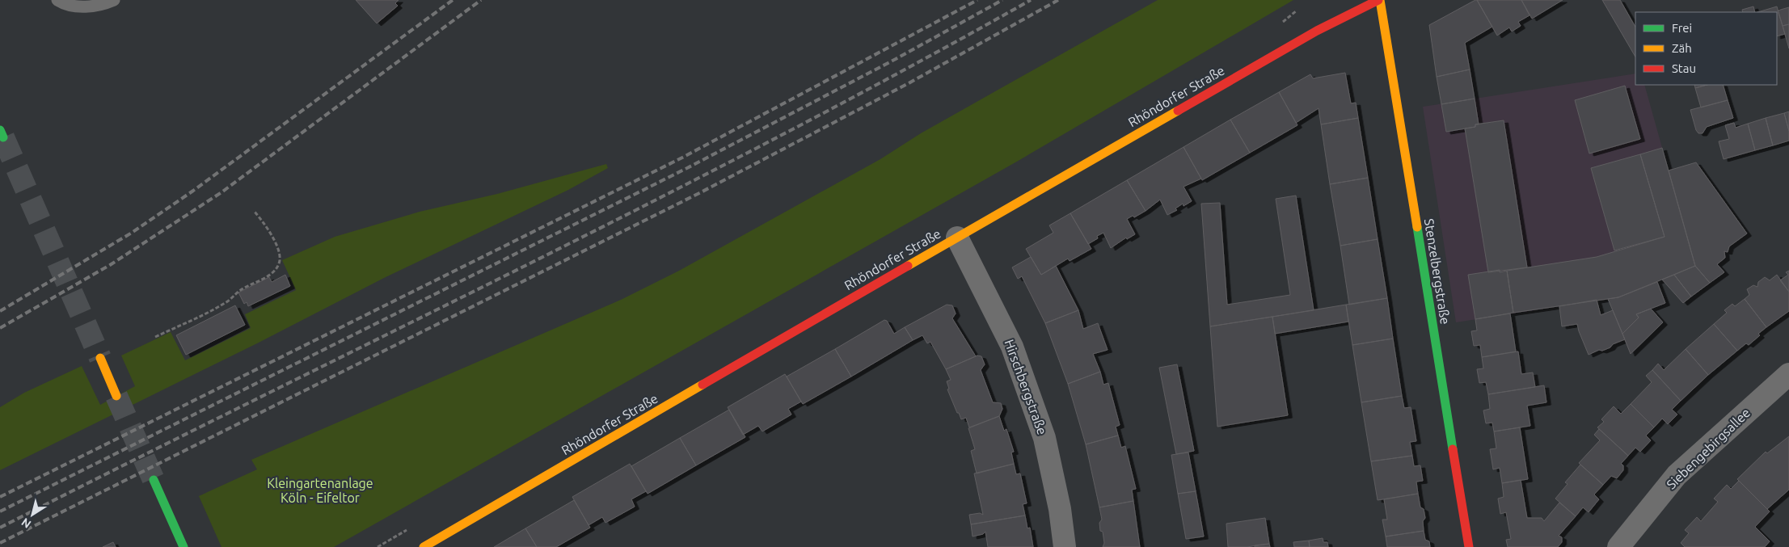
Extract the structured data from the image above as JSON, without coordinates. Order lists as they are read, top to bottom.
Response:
{
  "streets": {
    "street": [
      "Rhöndorfer Straße",
      "Stenzelbergstraße",
      "Hirschbergstraße",
      "Siebengebirgsallee"
    ]
  },
  "crossings": [
    ["Rhöndorfer Straße", "Stenzelbergstraße"],
    ["Rhöndorfer Straße", "Hirschbergstraße"]
  ],
  "parks": ["Kleingartenanlage Köln - Eifeltor"],
  "legend": ["Frei", "Zäh", "Stau"],
  "north": "bottom left"
}
